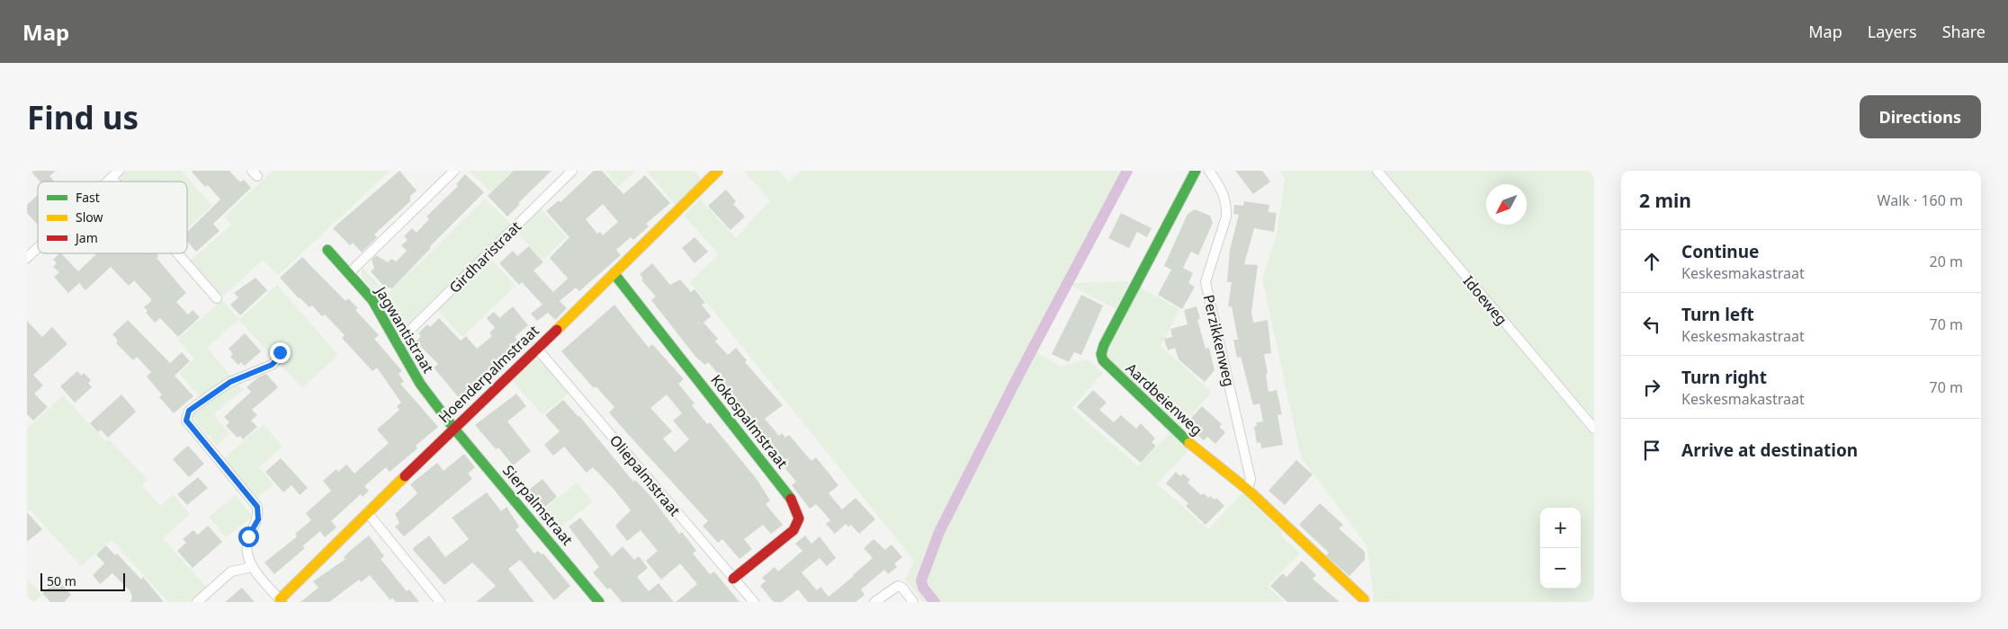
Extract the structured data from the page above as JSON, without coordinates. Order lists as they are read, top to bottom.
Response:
{
  "streets": {
    "street": [
      "Girdharistraat",
      "Idoeweg",
      "Jagwantistraat",
      "Perzikkenweg",
      "Hoenderpalmstraat",
      "Aardbeienweg",
      "Kokospalmstraat",
      "Oliepalmstraat",
      "Sierpalmstraat"
    ]
  },
  "crossings": [
    ["Girdharistraat", "Jagwantistraat"],
    ["Jagwantistraat", "Hoenderpalmstraat"],
    ["Jagwantistraat", "Sierpalmstraat"],
    ["Perzikkenweg", "Aardbeienweg"],
    ["Hoenderpalmstraat", "Kokospalmstraat"],
    ["Hoenderpalmstraat", "Oliepalmstraat"],
    ["Hoenderpalmstraat", "Sierpalmstraat"],
    ["Kokospalmstraat", "Oliepalmstraat"]
  ],
  "legend": ["Fast", "Slow", "Jam"],
  "scale_bar": "50 m",
  "north": "bottom left",
  "page": {
    "header": "Map",
    "nav": ["Map", "Layers", "Share"],
    "buttons": "Directions",
    "title": "Find us",
    "heading": ["2 min", "Walk · 160 m"],
    "list": [
      ["Continue", "Keskesmakastraat", "20 m"],
      ["Turn left", "Keskesmakastraat", "70 m"],
      ["Turn right", "Keskesmakastraat", "70 m"],
      "Arrive at destination"
    ],
    "map_buttons": ["+", "−"],
    "scale": "50 m"
  }
}
